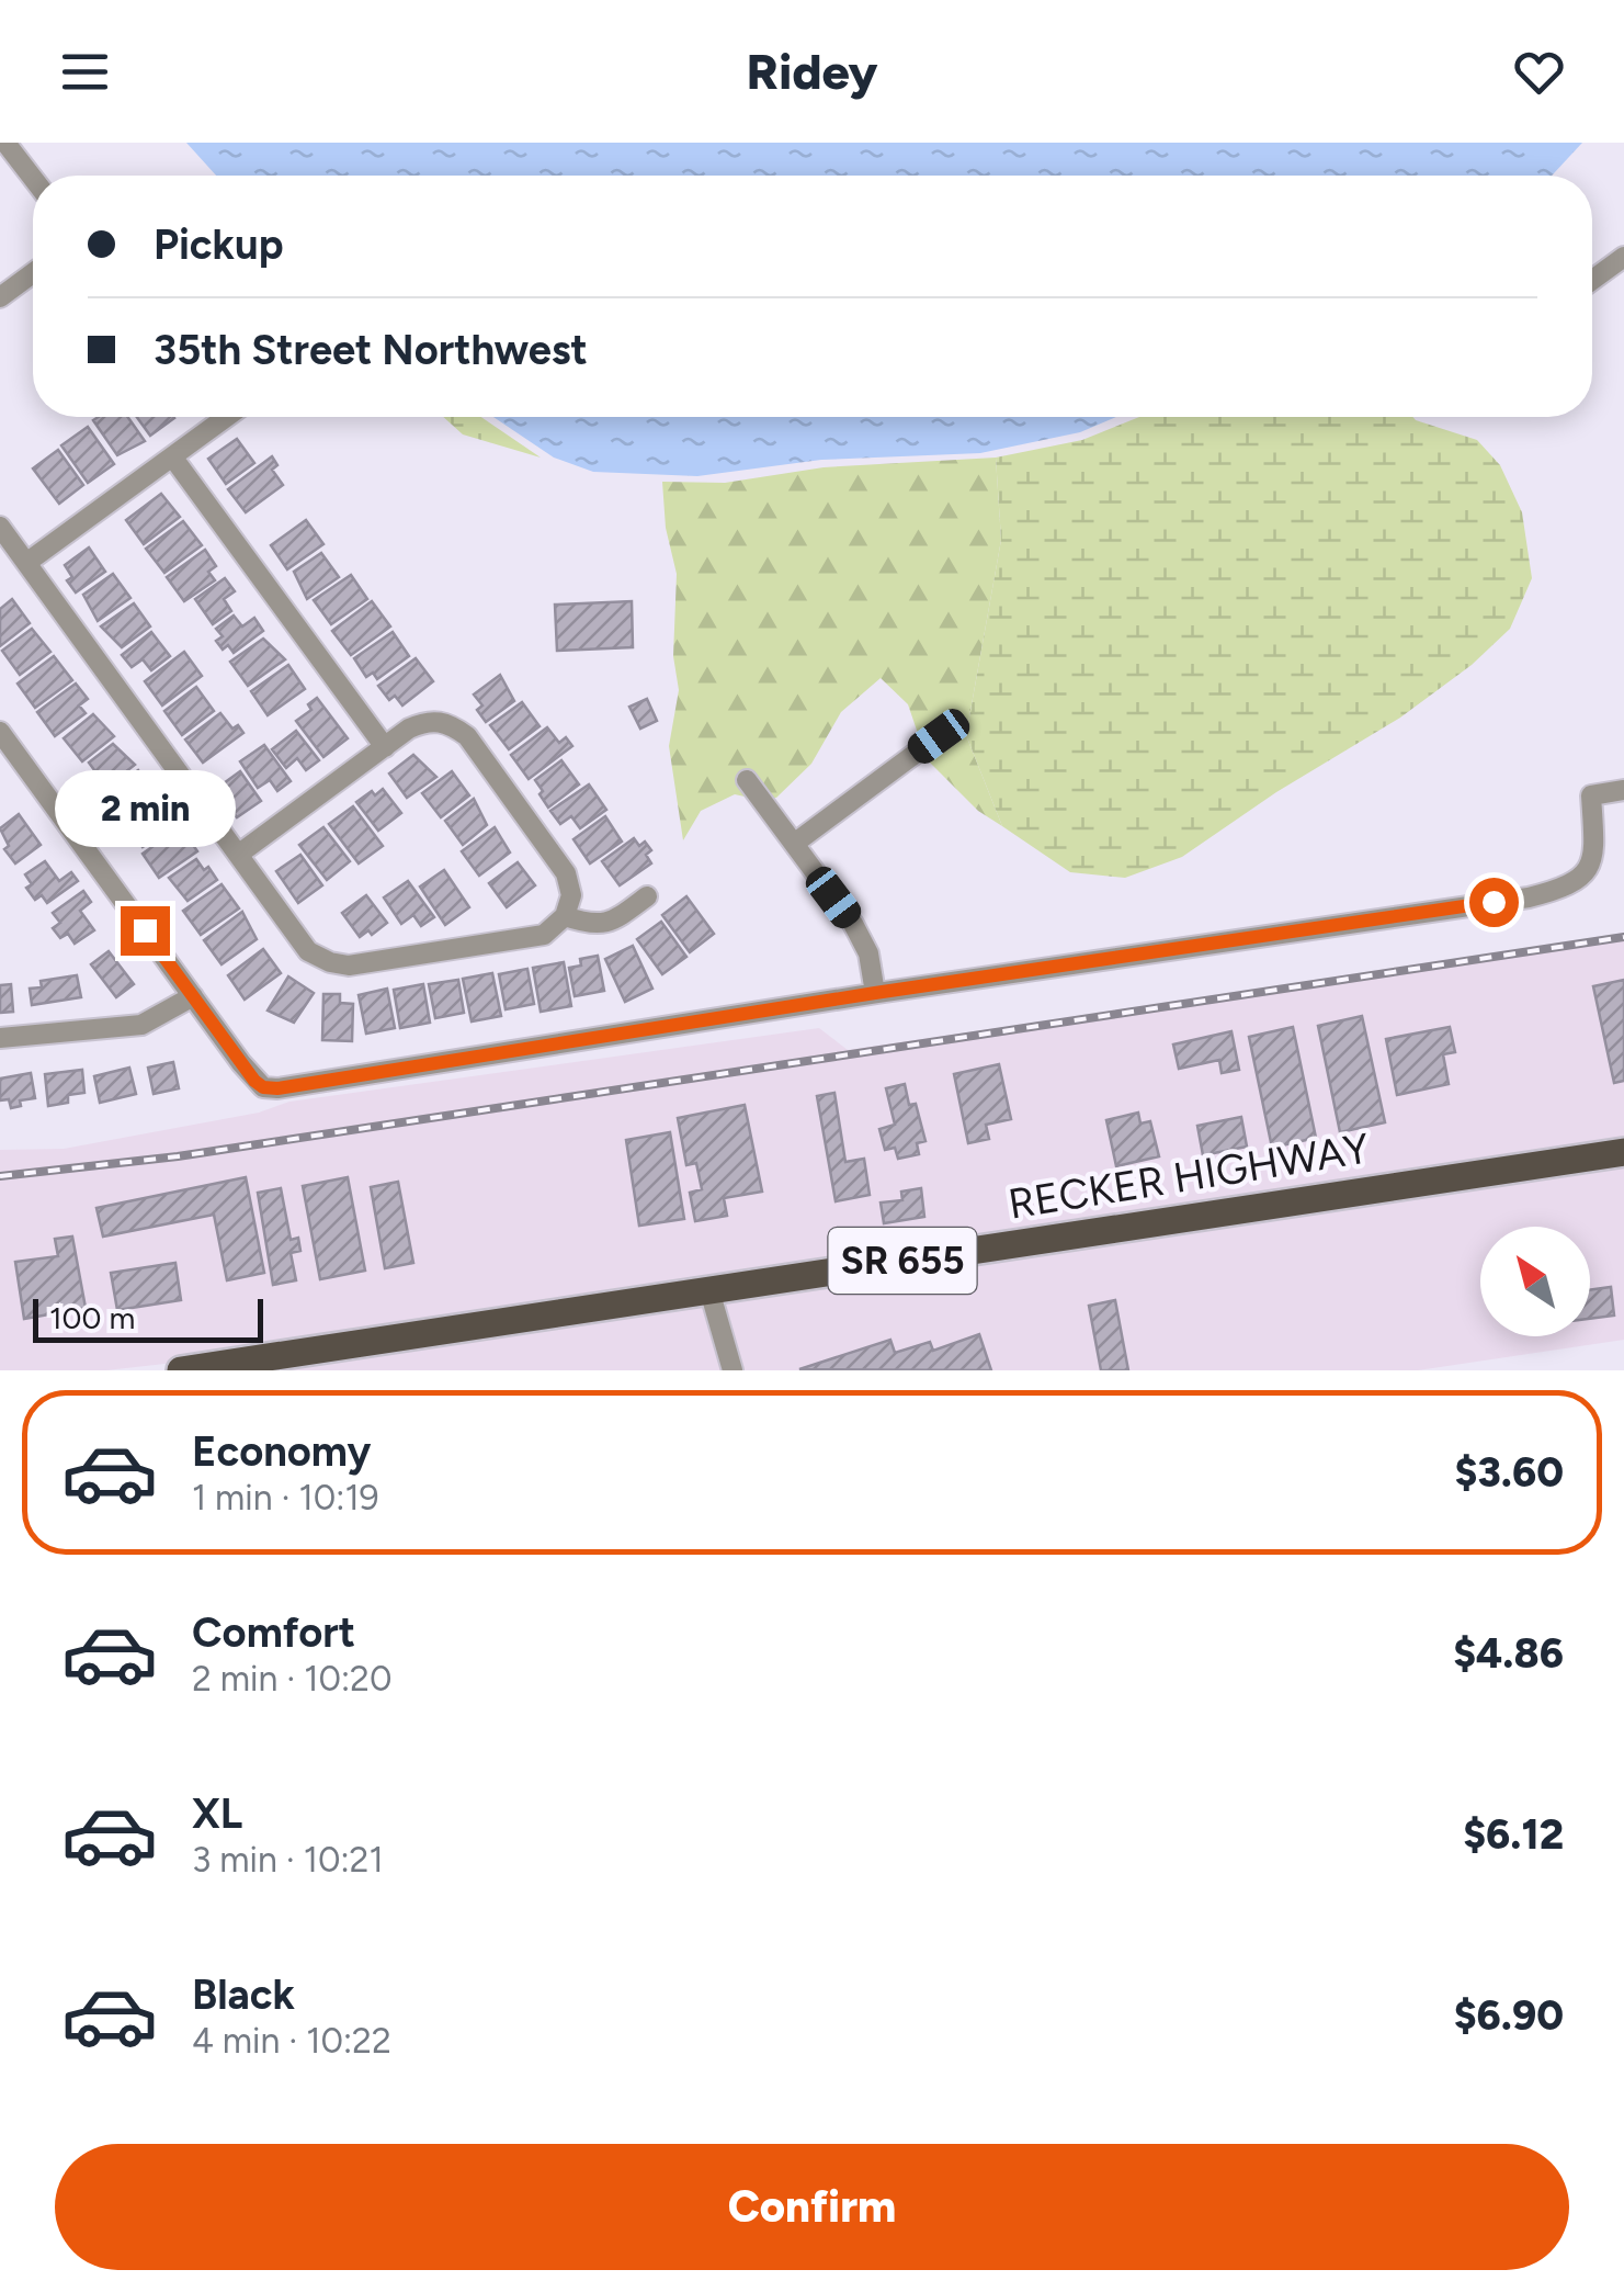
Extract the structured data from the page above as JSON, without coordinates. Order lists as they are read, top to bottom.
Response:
{
  "streets": {
    "main road": ["RECKER HIGHWAY", "SR 655"]
  },
  "scale_bar": "100 m",
  "north": "top left",
  "page": {
    "header": "Ridey",
    "banner": ["Pickup", "35th Street Northwest"],
    "bubble": "2 min",
    "scale": "100 m",
    "list": [
      {
        "name": "Economy",
        "note": "1 min · 10:19",
        "value": "$3.60"
      },
      {
        "name": "Comfort",
        "note": "2 min · 10:20",
        "value": "$4.86"
      },
      {
        "name": "XL",
        "note": "3 min · 10:21",
        "value": "$6.12"
      },
      {
        "name": "Black",
        "note": "4 min · 10:22",
        "value": "$6.90"
      }
    ],
    "buttons": "Confirm"
  }
}
